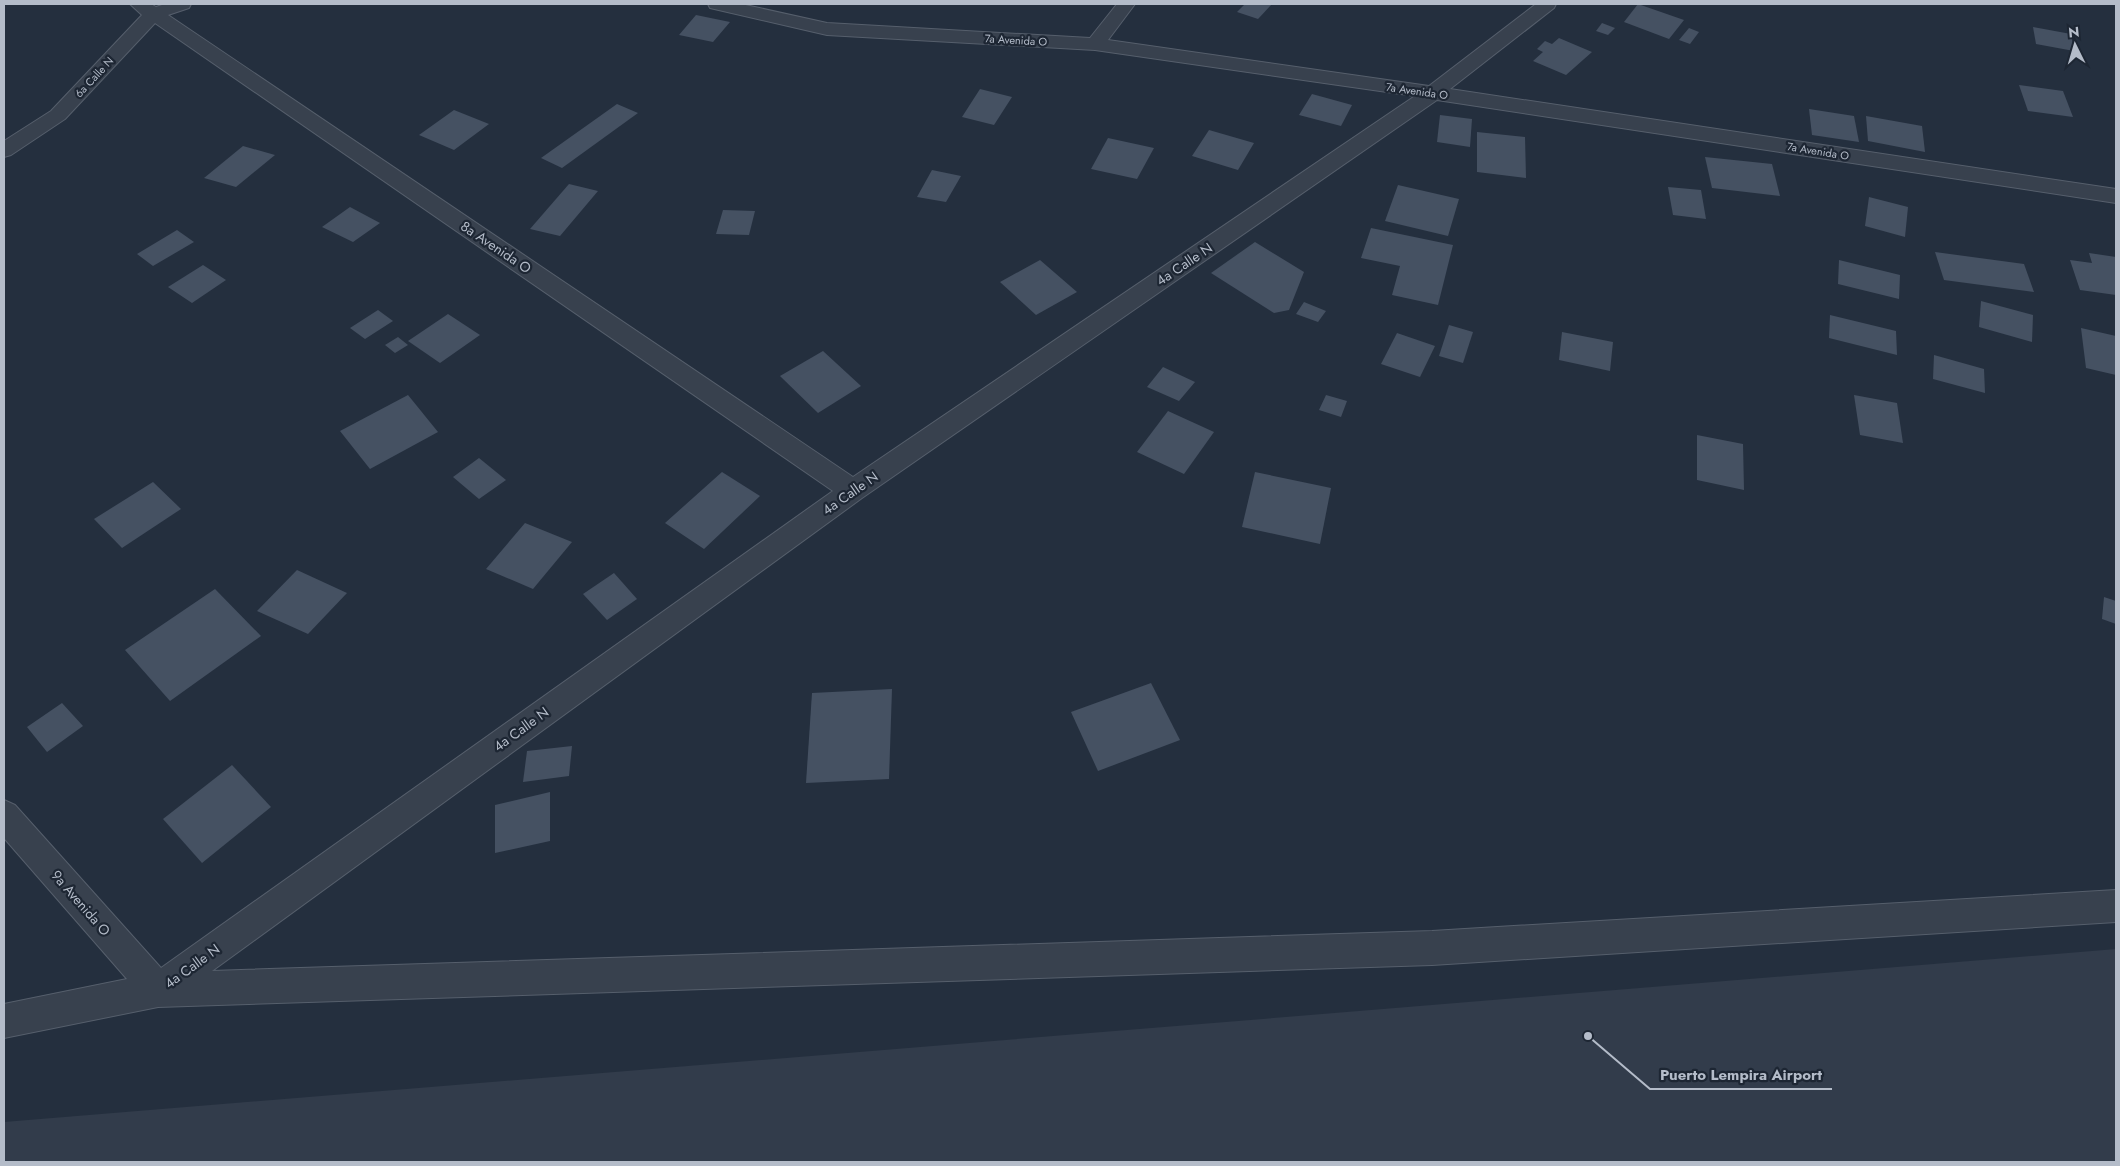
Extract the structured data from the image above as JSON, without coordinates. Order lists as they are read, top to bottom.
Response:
{
  "streets": {
    "street": [
      "7a Avenida O",
      "6a Calle N",
      "8a Avenida O",
      "4a Calle N",
      "9a Avenida O"
    ]
  },
  "crossings": [
    ["7a Avenida O", "4a Calle N"],
    ["6a Calle N", "8a Avenida O"],
    ["8a Avenida O", "4a Calle N"],
    ["4a Calle N", "9a Avenida O"]
  ],
  "places": ["Puerto Lempira Airport"],
  "north": "top"
}
